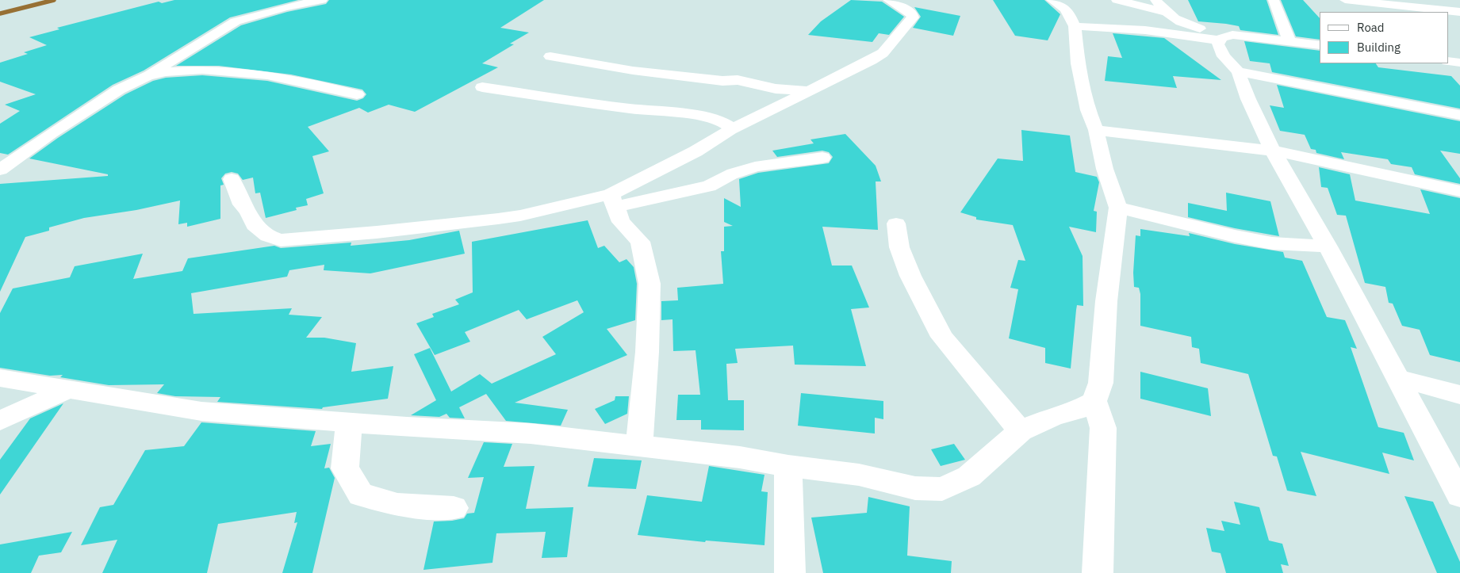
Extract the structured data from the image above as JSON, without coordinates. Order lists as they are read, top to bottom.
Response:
{
  "legend": ["Road", "Building"]
}
